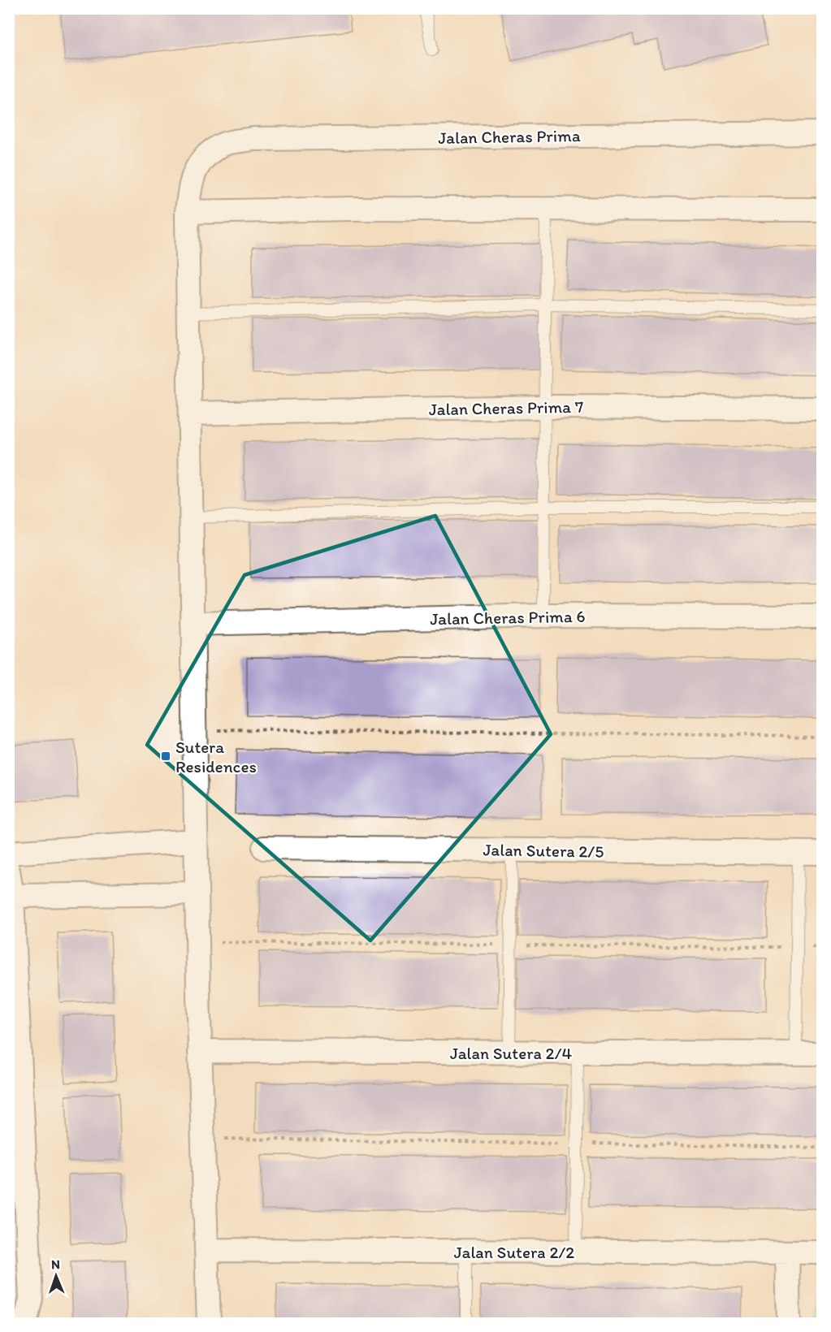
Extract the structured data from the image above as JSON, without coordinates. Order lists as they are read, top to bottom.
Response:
{
  "streets": {
    "street": [
      "Jalan Cheras Prima",
      "Jalan Cheras Prima 7",
      "Jalan Cheras Prima 6",
      "Jalan Sutera 2/5",
      "Jalan Sutera 2/4",
      "Jalan Sutera 2/2"
    ]
  },
  "places": {
    "transit": ["Sutera Residences"]
  },
  "north": "top"
}
